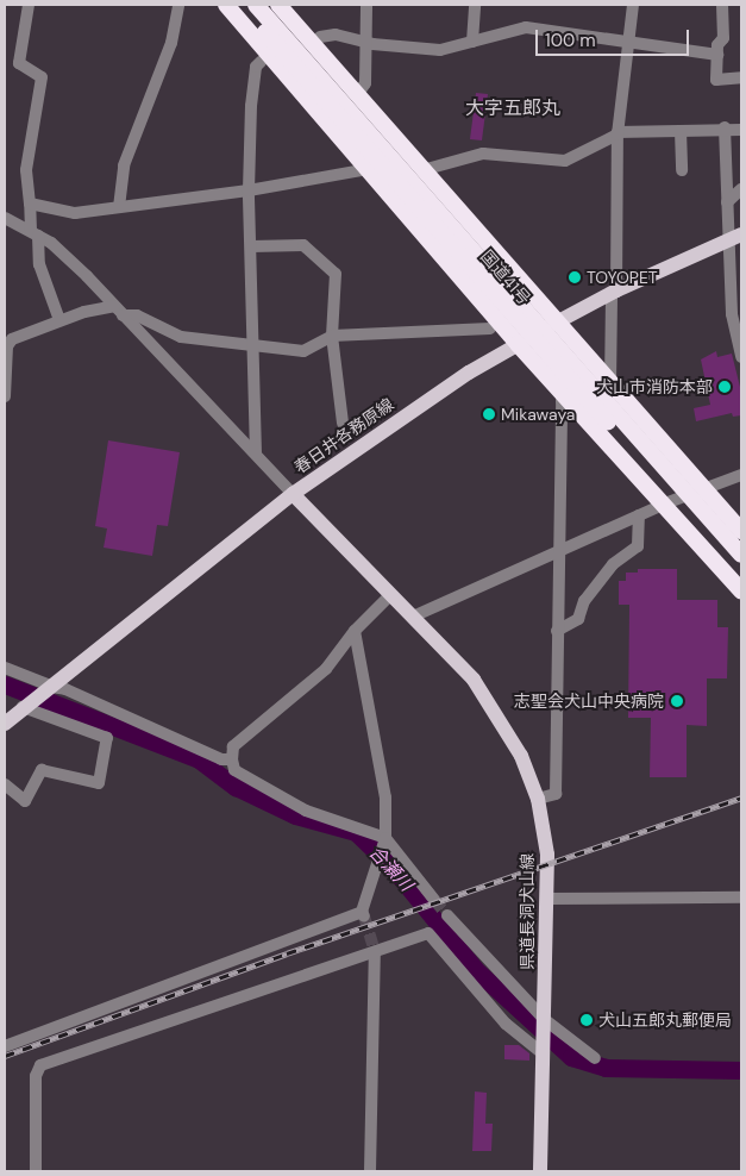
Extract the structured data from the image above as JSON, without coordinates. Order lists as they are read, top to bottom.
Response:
{
  "streets": {
    "highway": ["国道41号"],
    "main road": ["春日井各務原線", "県道長洞犬山線"]
  },
  "crossings": [
    ["春日井各務原線", "県道長洞犬山線"]
  ],
  "districts": ["大字五郎丸"],
  "water": ["合瀬川"],
  "places": [
    "TOYOPET",
    "犬山市消防本部",
    "Mikawaya",
    "志聖会犬山中央病院",
    "犬山五郎丸郵便局"
  ],
  "scale_bar": "100 m"
}
